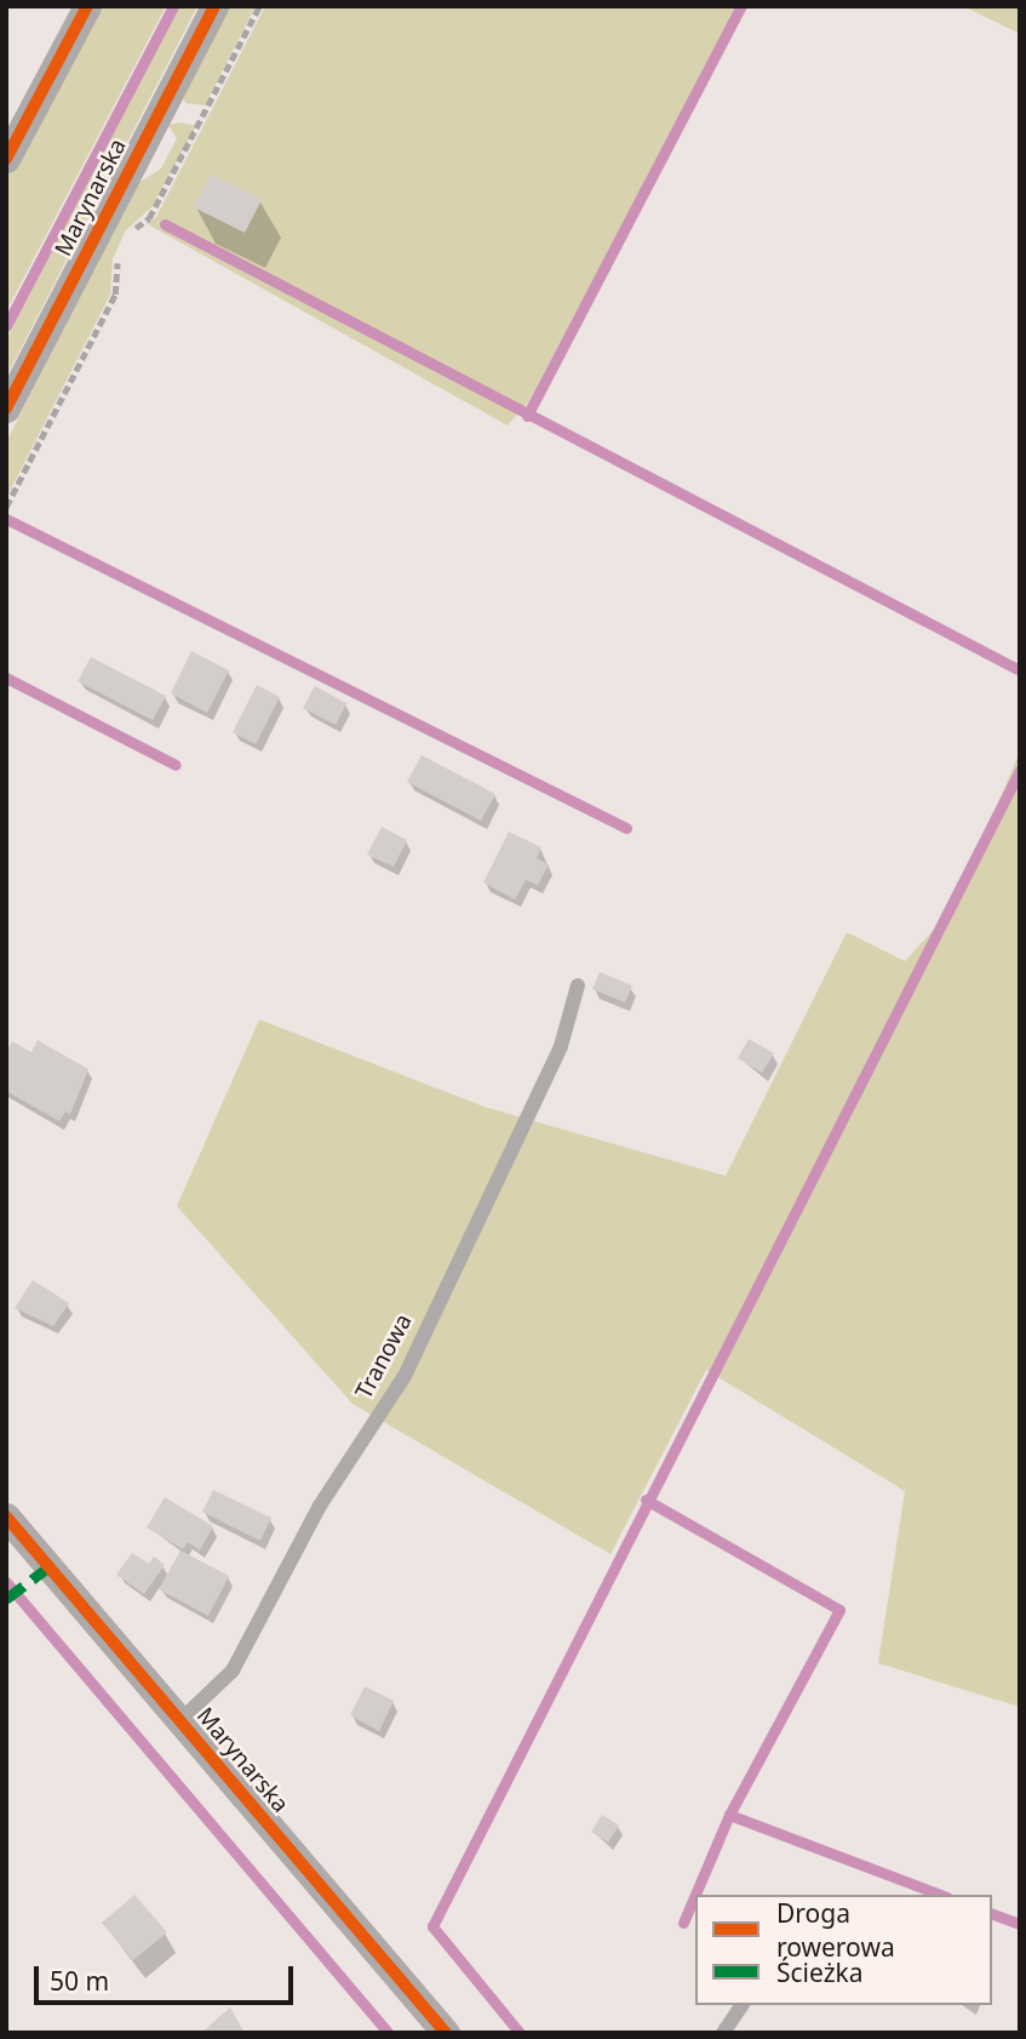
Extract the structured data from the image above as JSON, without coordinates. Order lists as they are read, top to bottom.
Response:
{
  "streets": {
    "street": ["Marynarska"],
    "lane": ["Tranowa"]
  },
  "crossings": [
    ["Marynarska", "Tranowa"]
  ],
  "legend": ["Droga rowerowa", "Ścieżka"],
  "scale_bar": "50 m"
}
